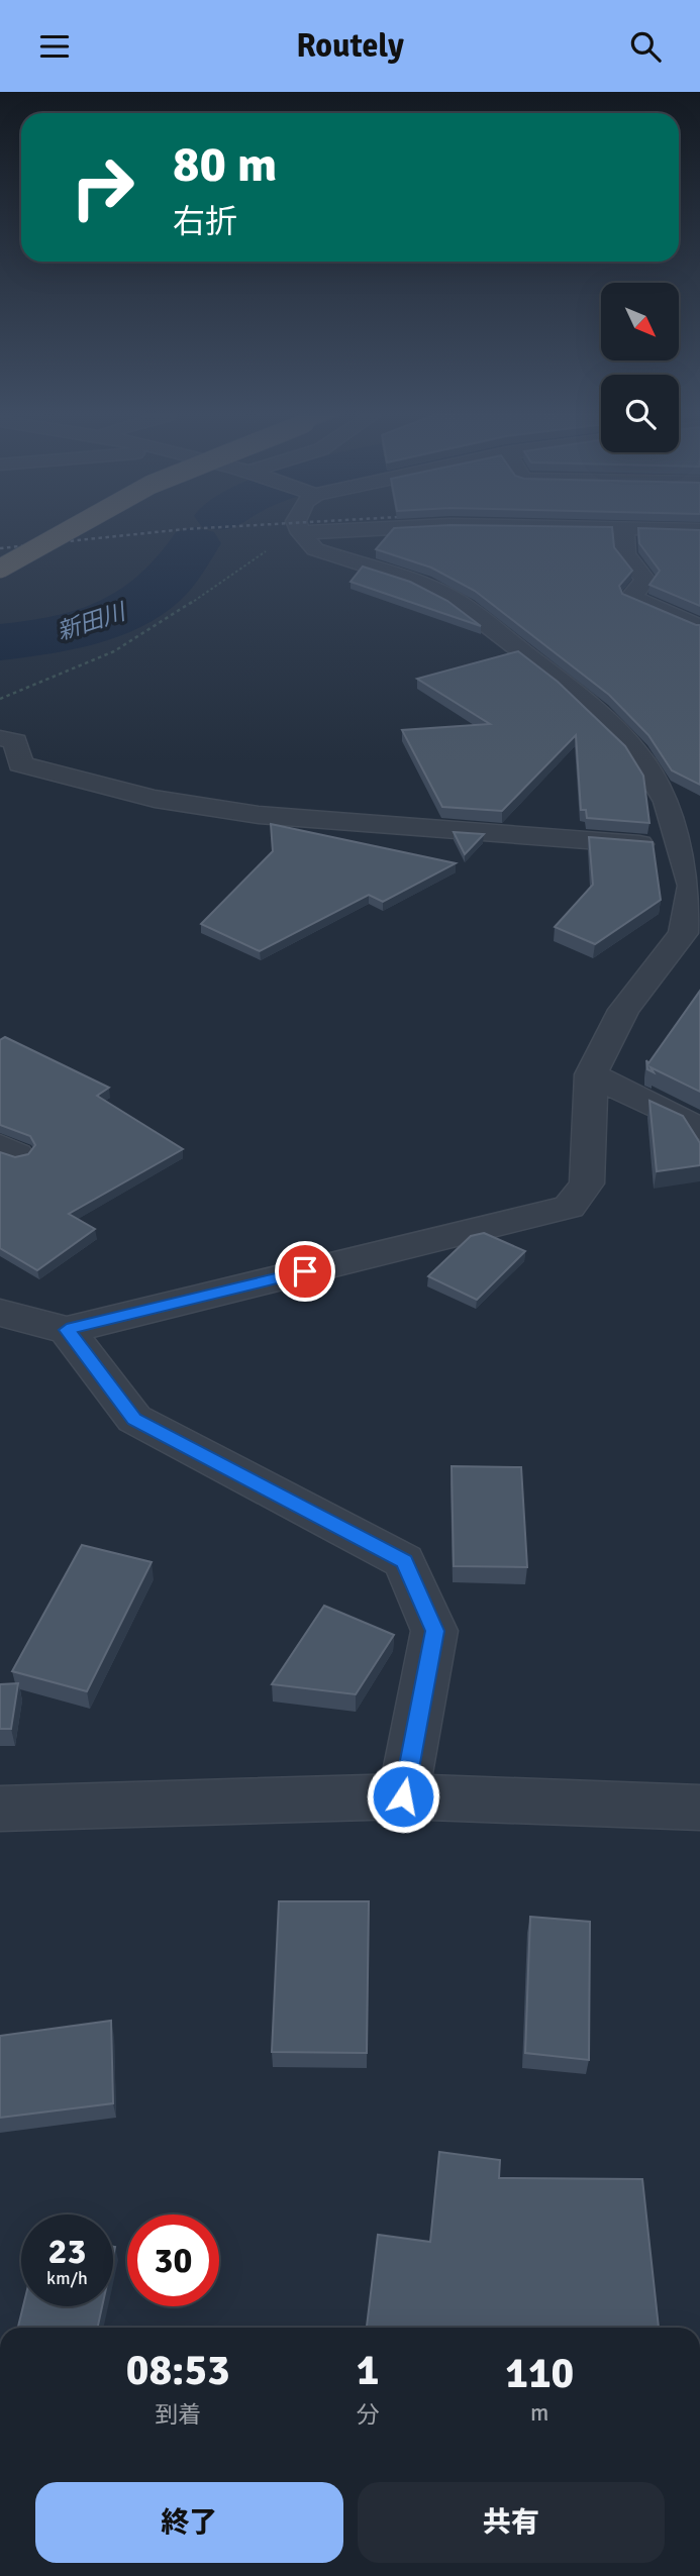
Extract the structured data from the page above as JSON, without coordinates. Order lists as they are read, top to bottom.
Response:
{
  "water": ["新田川"],
  "north": "bottom right",
  "page": {
    "header": "Routely",
    "turn": ["80 m", "右折"],
    "speed": "23 km/h",
    "limit": "30",
    "eta": [
      "08:53",
      "到着",
      "1",
      "分",
      "110",
      "m"
    ],
    "buttons": ["終了", "共有"]
  }
}
